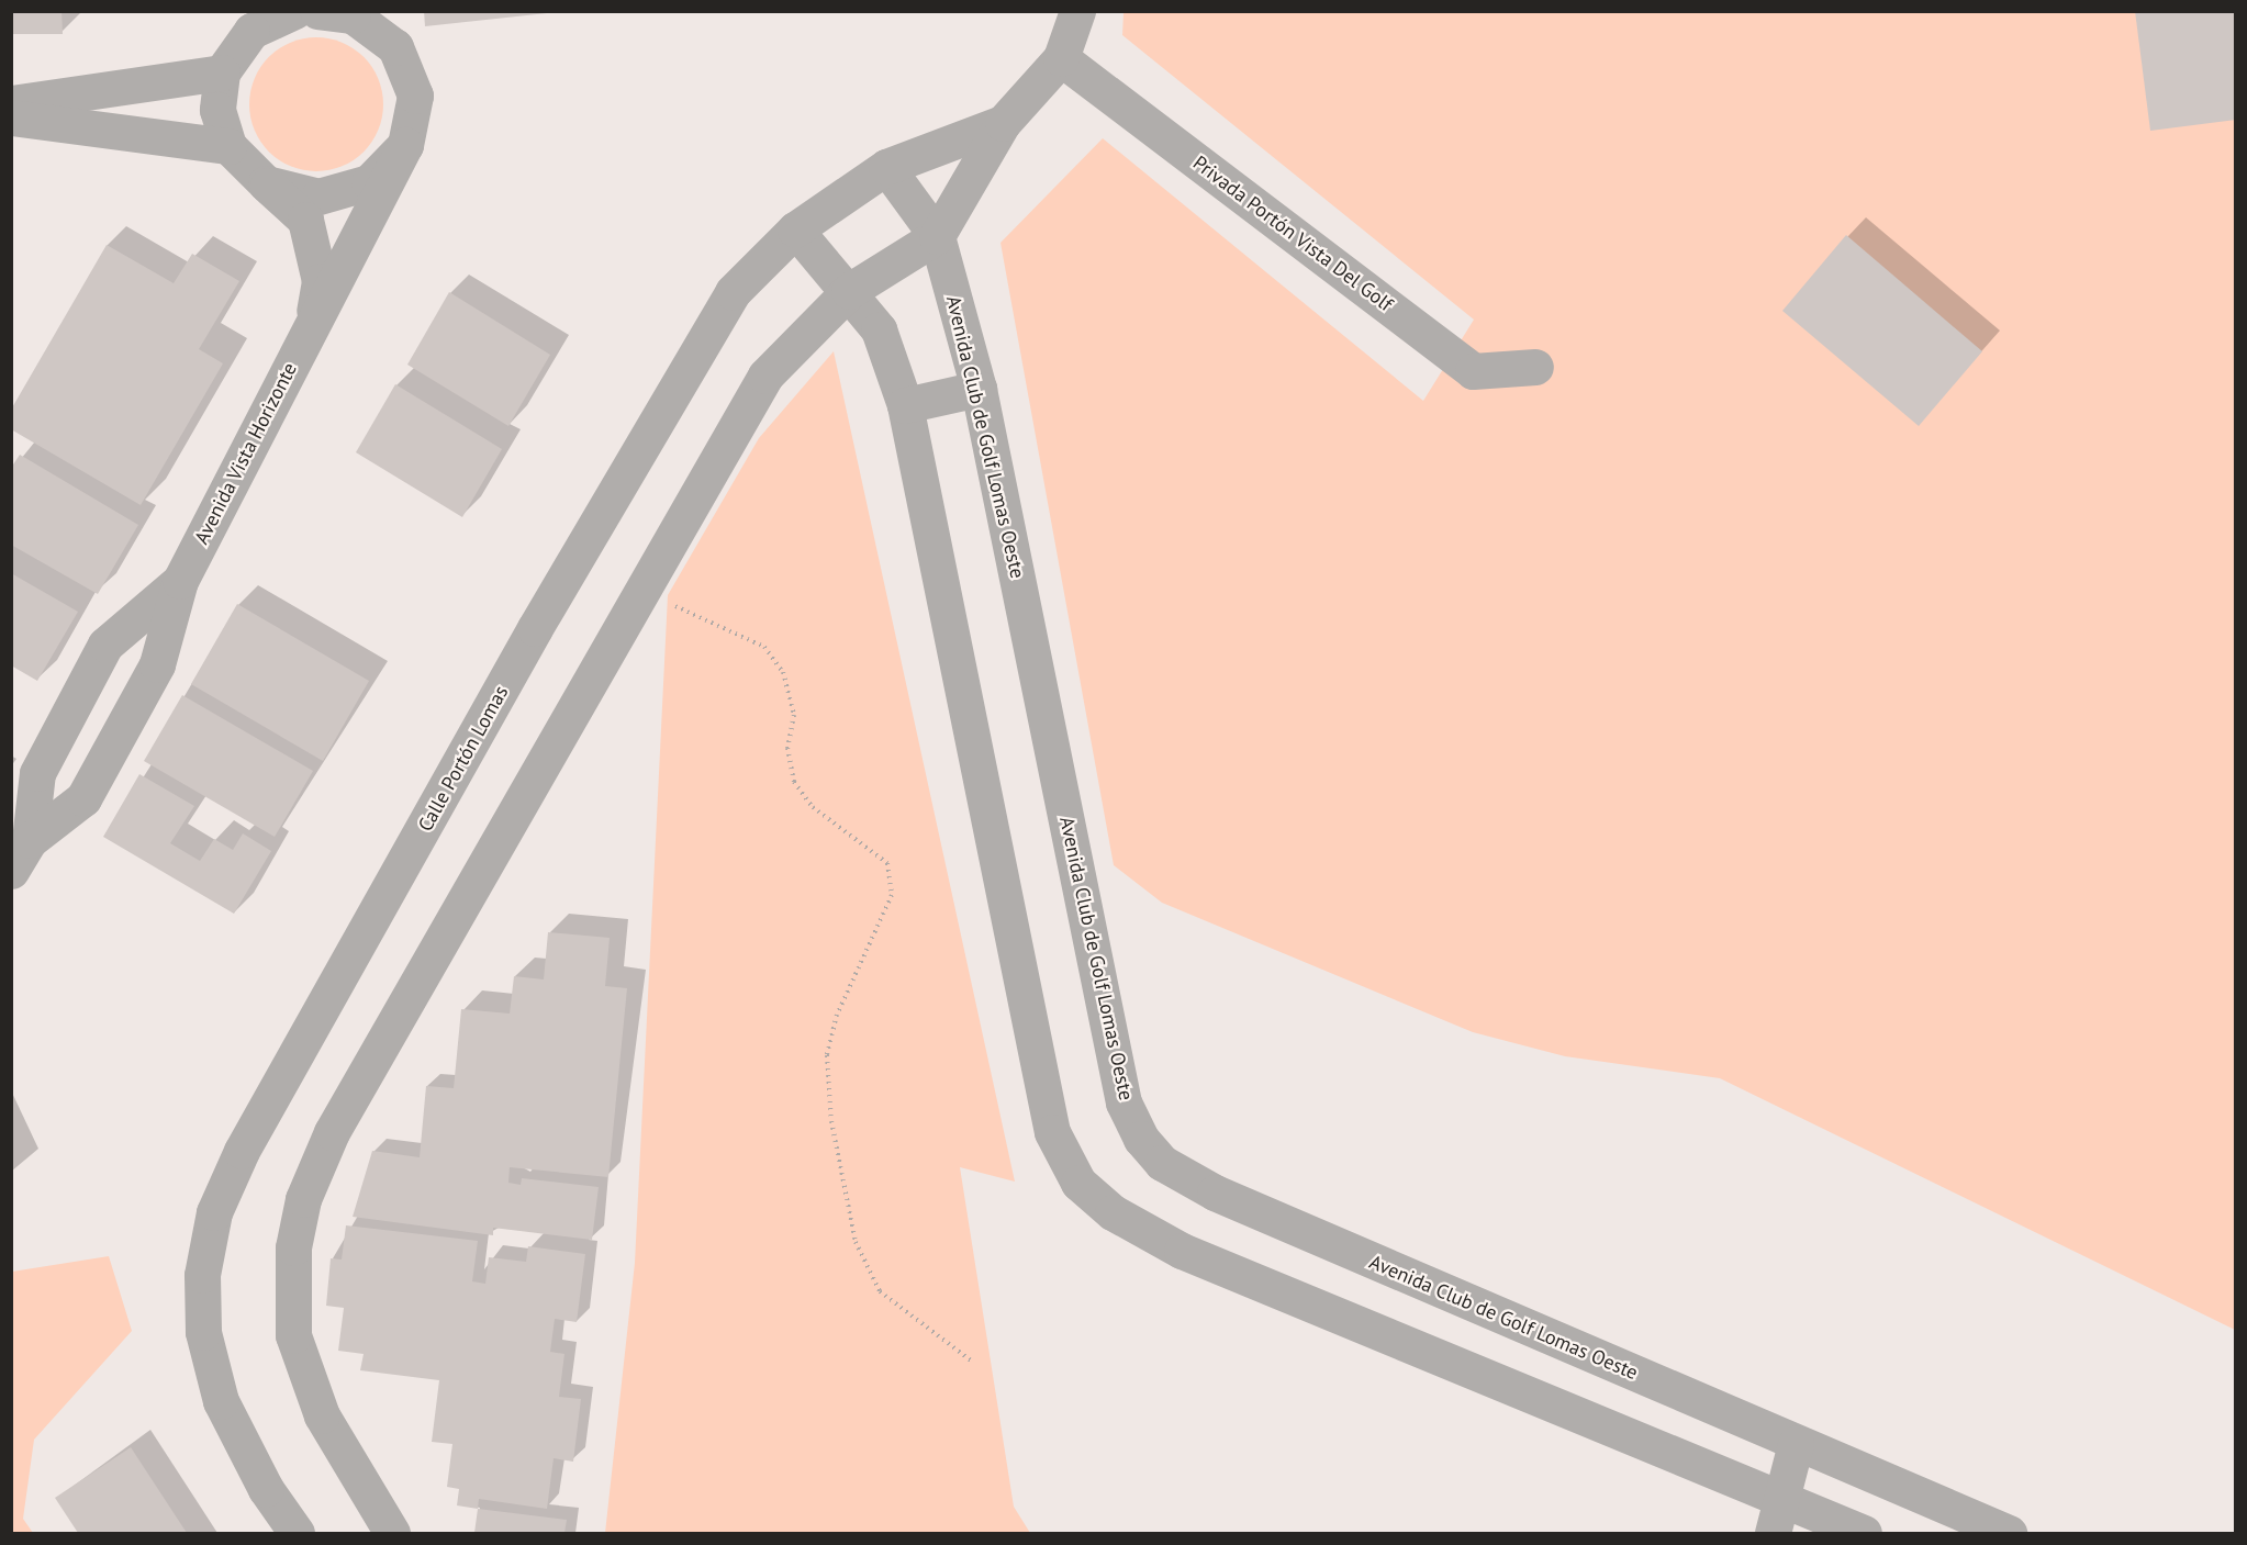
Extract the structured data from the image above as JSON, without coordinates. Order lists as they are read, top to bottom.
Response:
{
  "streets": {
    "street": [
      "Privada Portón Vista Del Golf",
      "Avenida Club de Golf Lomas Oeste",
      "Avenida Vista Horizonte",
      "Calle Portón Lomas"
    ]
  },
  "crossings": [
    ["Privada Portón Vista Del Golf", "Calle Portón Lomas"],
    ["Avenida Club de Golf Lomas Oeste", "Calle Portón Lomas"]
  ]
}
